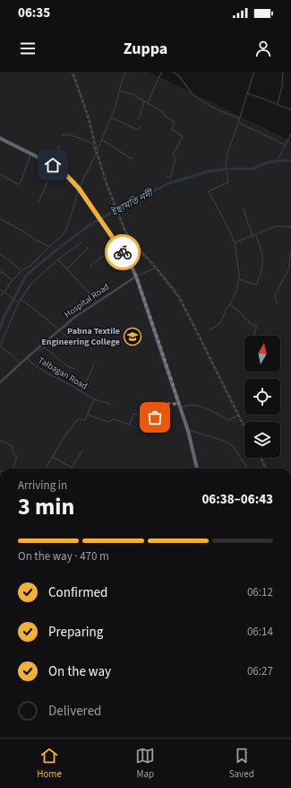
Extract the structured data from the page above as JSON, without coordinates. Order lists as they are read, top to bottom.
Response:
{
  "streets": {
    "main road": ["Hospital Road"],
    "street": ["Talbagan Road"]
  },
  "crossings": [
    ["Hospital Road", "Talbagan Road"]
  ],
  "water": ["ইছামতি নদী"],
  "places": {
    "school or university": ["Pabna Textile Engineering College"]
  },
  "north": "top",
  "page": {
    "status": "06:35",
    "header": "Zuppa",
    "heading": ["3 min", "Arriving in", "06:38–06:43"],
    "bar": "On the way · 470 m",
    "list": [
      ["Confirmed", "06:12"],
      ["Preparing", "06:14"],
      ["On the way", "06:27"],
      "Delivered"
    ],
    "tabs": ["Home", "Map", "Saved"]
  }
}
